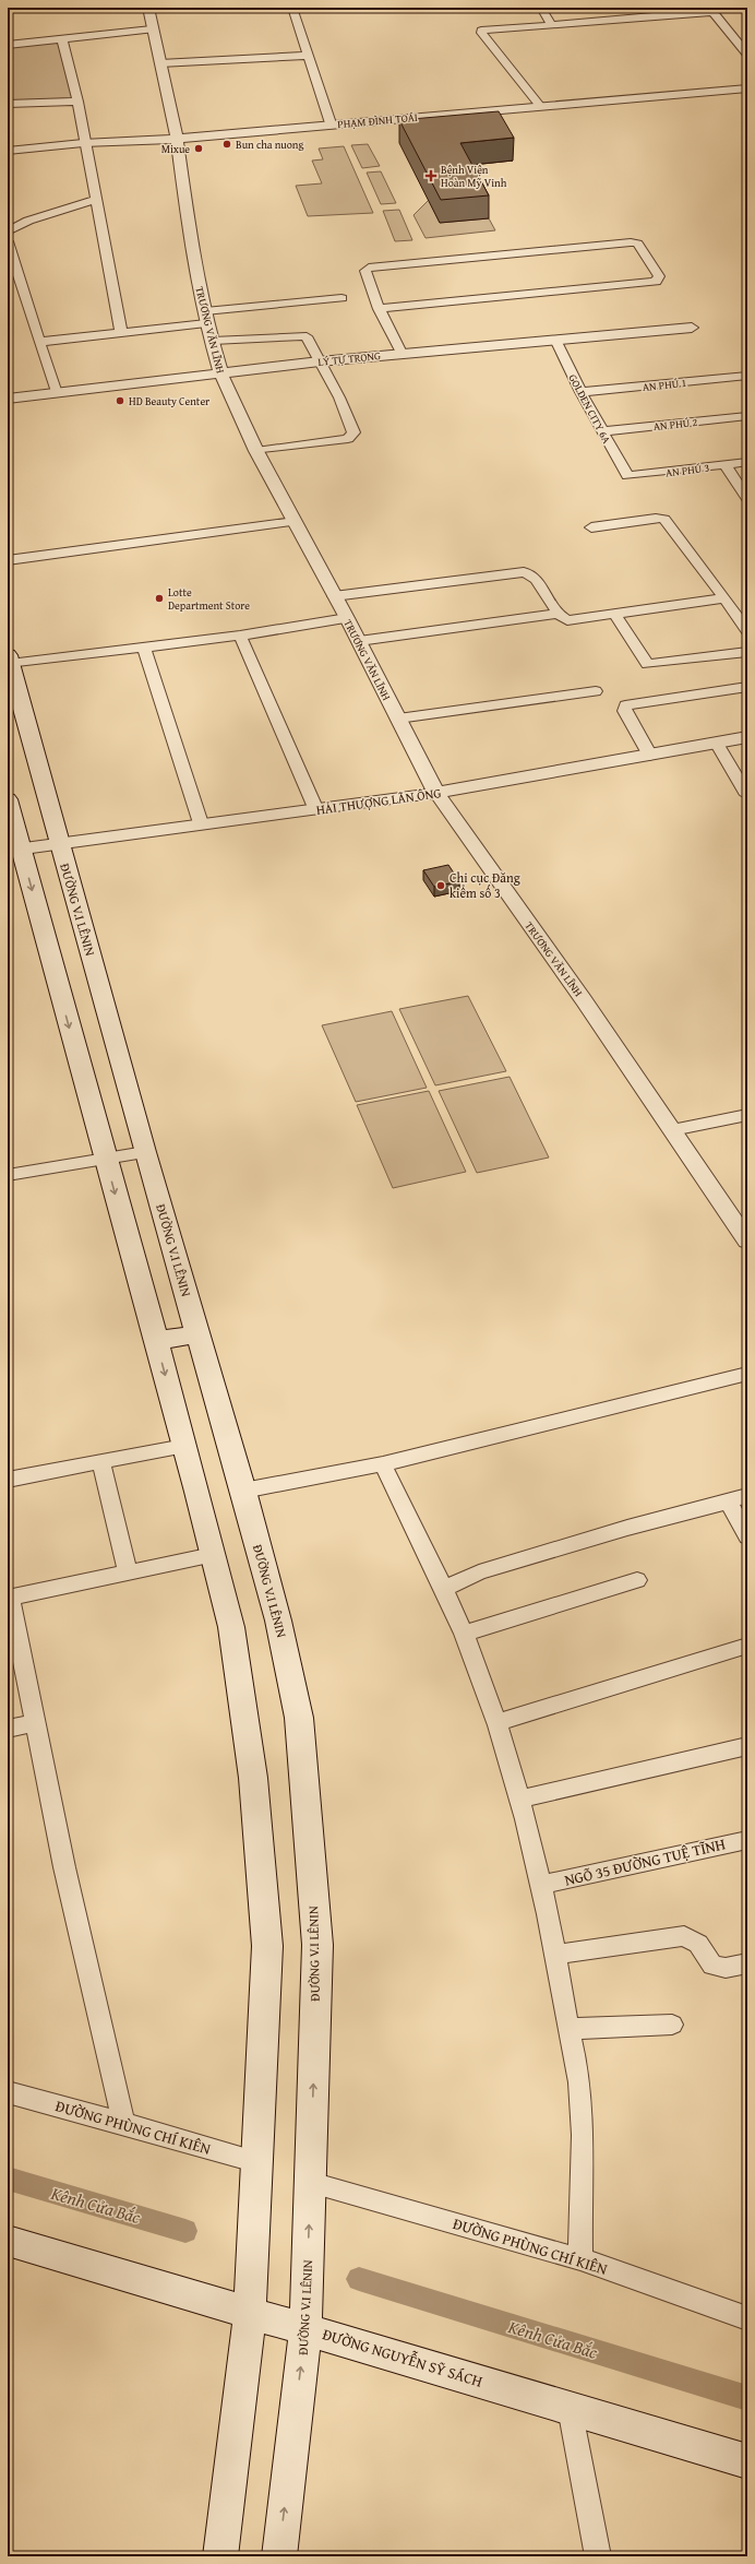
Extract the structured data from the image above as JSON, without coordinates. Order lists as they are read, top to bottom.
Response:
{
  "streets": {
    "main road": ["ĐƯỜNG V.I LÊNIN", "ĐƯỜNG NGUYỄN SỸ SÁCH"],
    "street": [
      "PHẠM ĐÌNH TOÁI",
      "TRƯƠNG VĂN LĨNH",
      "LÝ TỰ TRỌNG",
      "AN PHÚ 1",
      "GOLDEN CITY 6A",
      "AN PHÚ 2",
      "AN PHÚ 3",
      "HẢI THƯỢNG LÃN ÔNG",
      "NGÕ 35 ĐƯỜNG TUỆ TĨNH",
      "ĐƯỜNG PHÙNG CHÍ KIÊN"
    ]
  },
  "crossings": [
    ["PHẠM ĐÌNH TOÁI", "TRƯƠNG VĂN LĨNH"],
    ["TRƯƠNG VĂN LĨNH", "LÝ TỰ TRỌNG"],
    ["TRƯƠNG VĂN LĨNH", "HẢI THƯỢNG LÃN ÔNG"],
    ["LÝ TỰ TRỌNG", "GOLDEN CITY 6A"],
    ["AN PHÚ 1", "GOLDEN CITY 6A"],
    ["GOLDEN CITY 6A", "AN PHÚ 2"],
    ["GOLDEN CITY 6A", "AN PHÚ 3"],
    ["HẢI THƯỢNG LÃN ÔNG", "ĐƯỜNG V.I LÊNIN"],
    ["ĐƯỜNG V.I LÊNIN", "ĐƯỜNG PHÙNG CHÍ KIÊN"],
    ["ĐƯỜNG V.I LÊNIN", "ĐƯỜNG NGUYỄN SỸ SÁCH"]
  ],
  "water": ["Kênh Cửa Bắc"],
  "places": {
    "other": [
      "Bun cha nuong",
      "Mixue",
      "HD Beauty Center",
      "Lotte Department Store",
      "Chi cục Đăng kiểm số 3"
    ],
    "health": ["Bệnh Viện Hoàn Mỹ Vinh"]
  }
}
